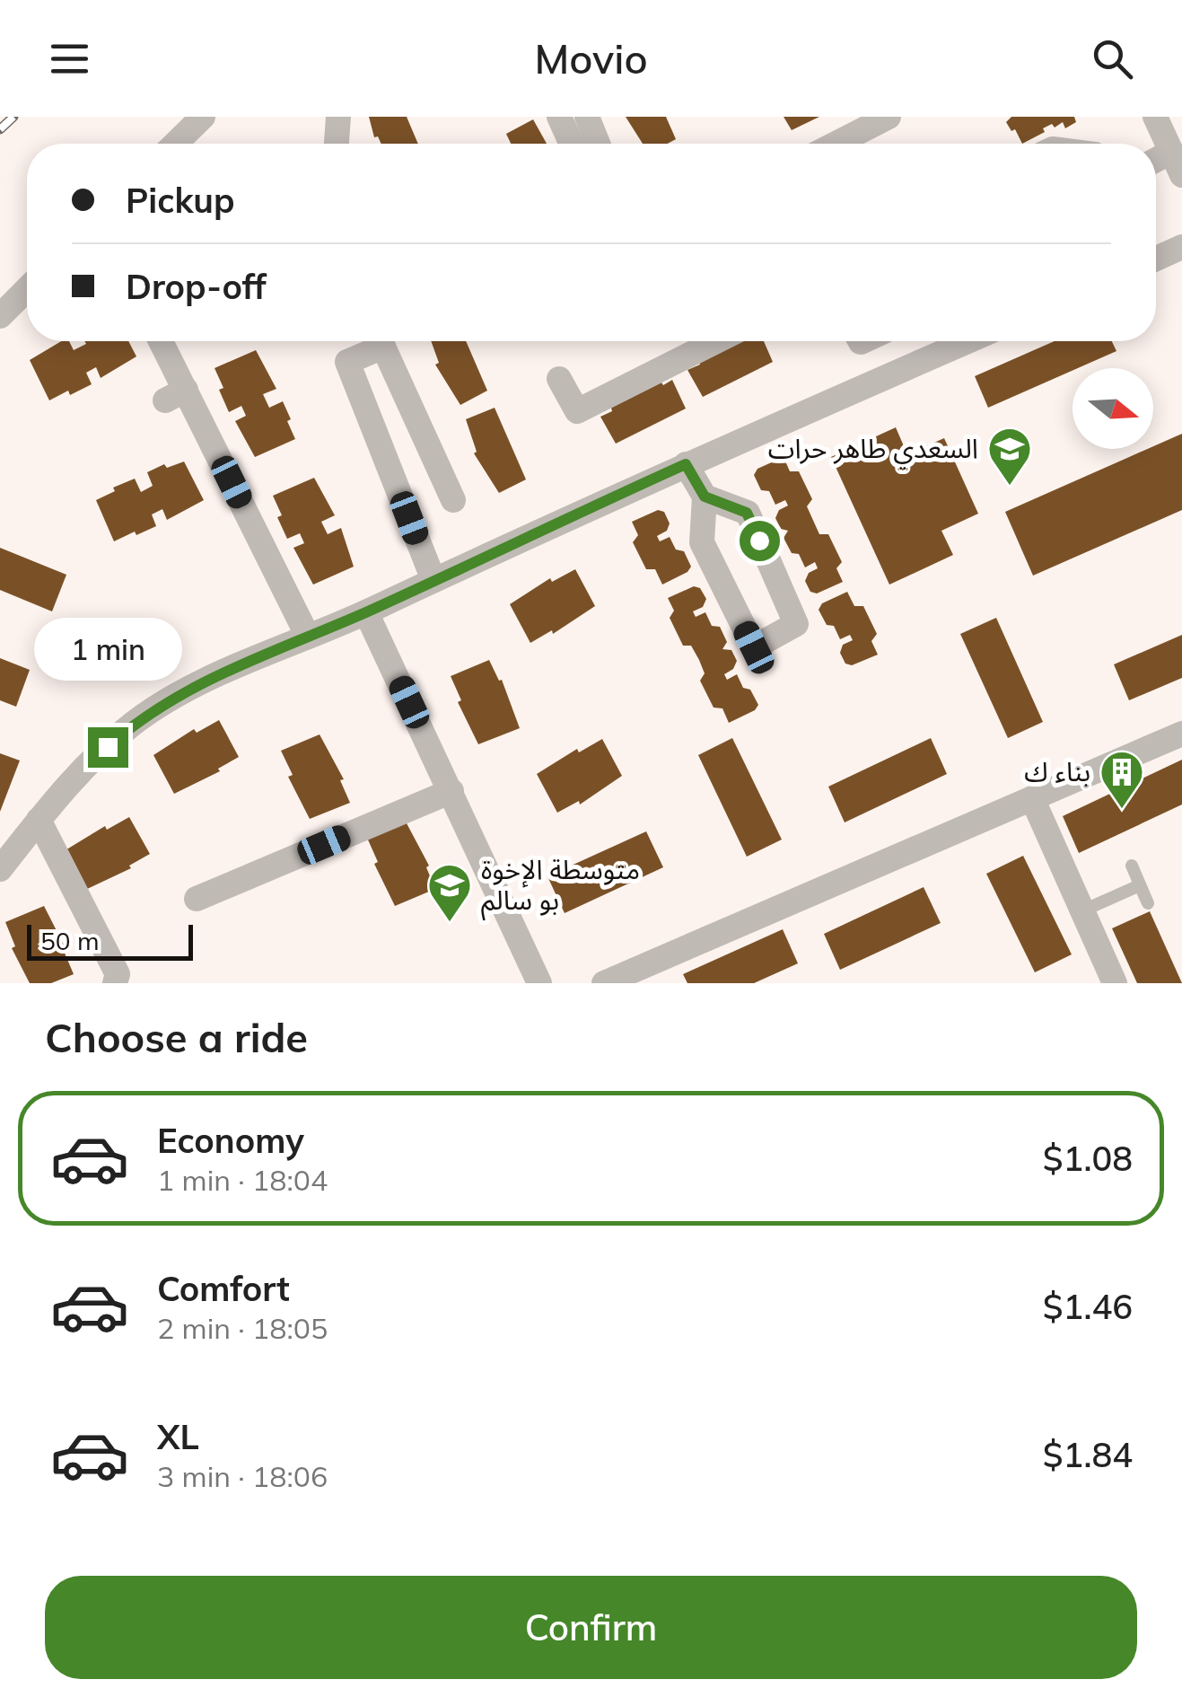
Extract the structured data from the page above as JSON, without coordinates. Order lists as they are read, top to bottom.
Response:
{
  "places": {
    "school or university": ["السعدي طاهر حرات", "متوسطة الإخوة بو سالم"],
    "building": ["بناء ك"]
  },
  "scale_bar": "50 m",
  "north": "right",
  "page": {
    "header": "Movio",
    "banner": ["Pickup", "Drop-off"],
    "bubble": "1 min",
    "scale": "50 m",
    "heading": "Choose a ride",
    "list": [
      {
        "name": "Economy",
        "note": "1 min · 18:04",
        "value": "$1.08"
      },
      {
        "name": "Comfort",
        "note": "2 min · 18:05",
        "value": "$1.46"
      },
      {
        "name": "XL",
        "note": "3 min · 18:06",
        "value": "$1.84"
      }
    ],
    "buttons": "Confirm"
  }
}
